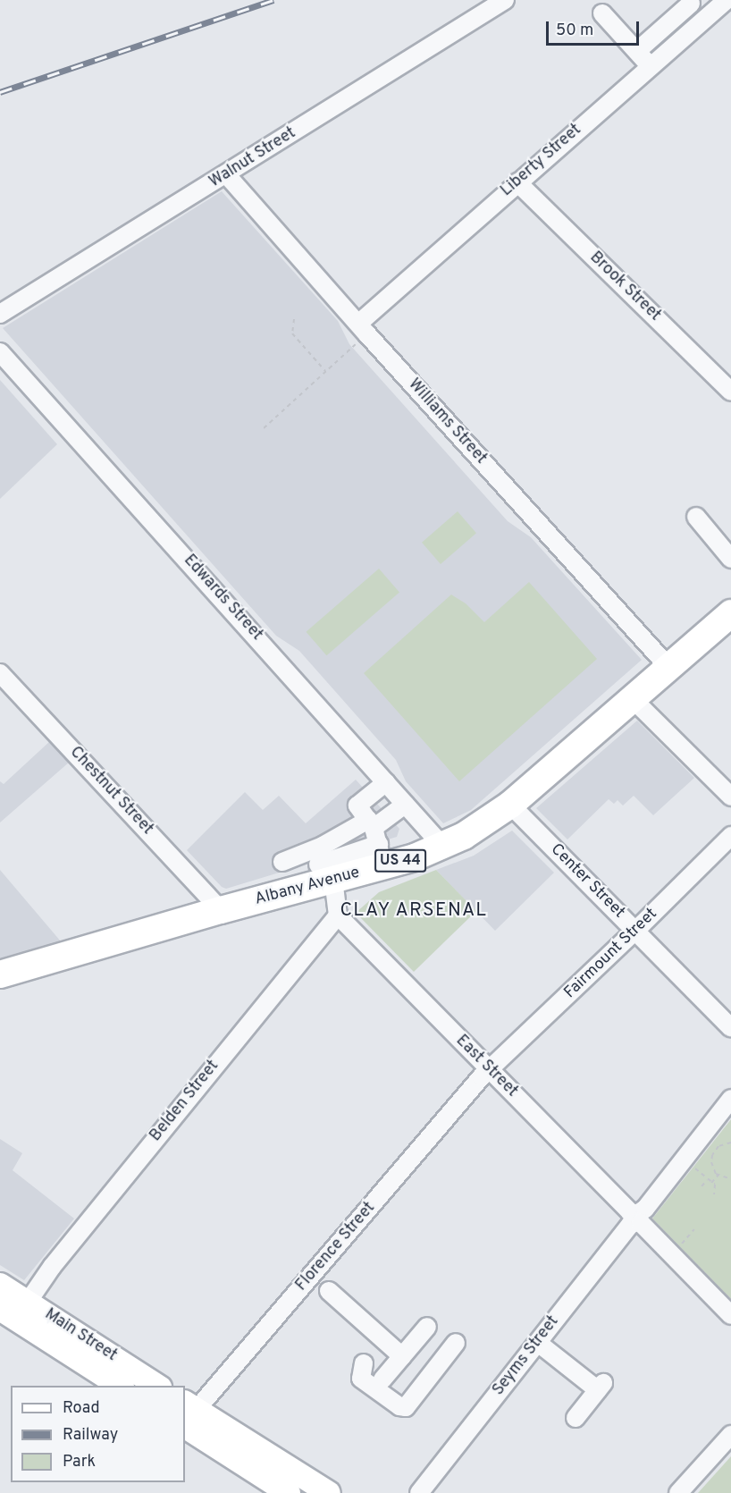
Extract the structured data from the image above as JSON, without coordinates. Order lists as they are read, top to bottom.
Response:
{
  "streets": {
    "highway": ["US 44", "Albany Avenue"],
    "main road": ["Main Street"],
    "street": [
      "Walnut Street",
      "Liberty Street",
      "Brook Street",
      "Williams Street",
      "Edwards Street",
      "Chestnut Street",
      "Center Street",
      "Fairmount Street",
      "East Street",
      "Belden Street",
      "Florence Street",
      "Seyms Street"
    ]
  },
  "crossings": [
    ["Walnut Street", "Williams Street"],
    ["Liberty Street", "Brook Street"],
    ["Liberty Street", "Williams Street"],
    ["Williams Street", "Albany Avenue"],
    ["Edwards Street", "Albany Avenue"],
    ["Chestnut Street", "Albany Avenue"],
    ["Center Street", "Albany Avenue"],
    ["Center Street", "Fairmount Street"],
    ["Fairmount Street", "East Street"],
    ["Fairmount Street", "Florence Street"],
    ["East Street", "Belden Street"],
    ["East Street", "Florence Street"],
    ["East Street", "Seyms Street"],
    ["Belden Street", "Main Street"]
  ],
  "districts": ["CLAY ARSENAL"],
  "legend": ["Road", "Railway", "Park"],
  "scale_bar": "50 m"
}
